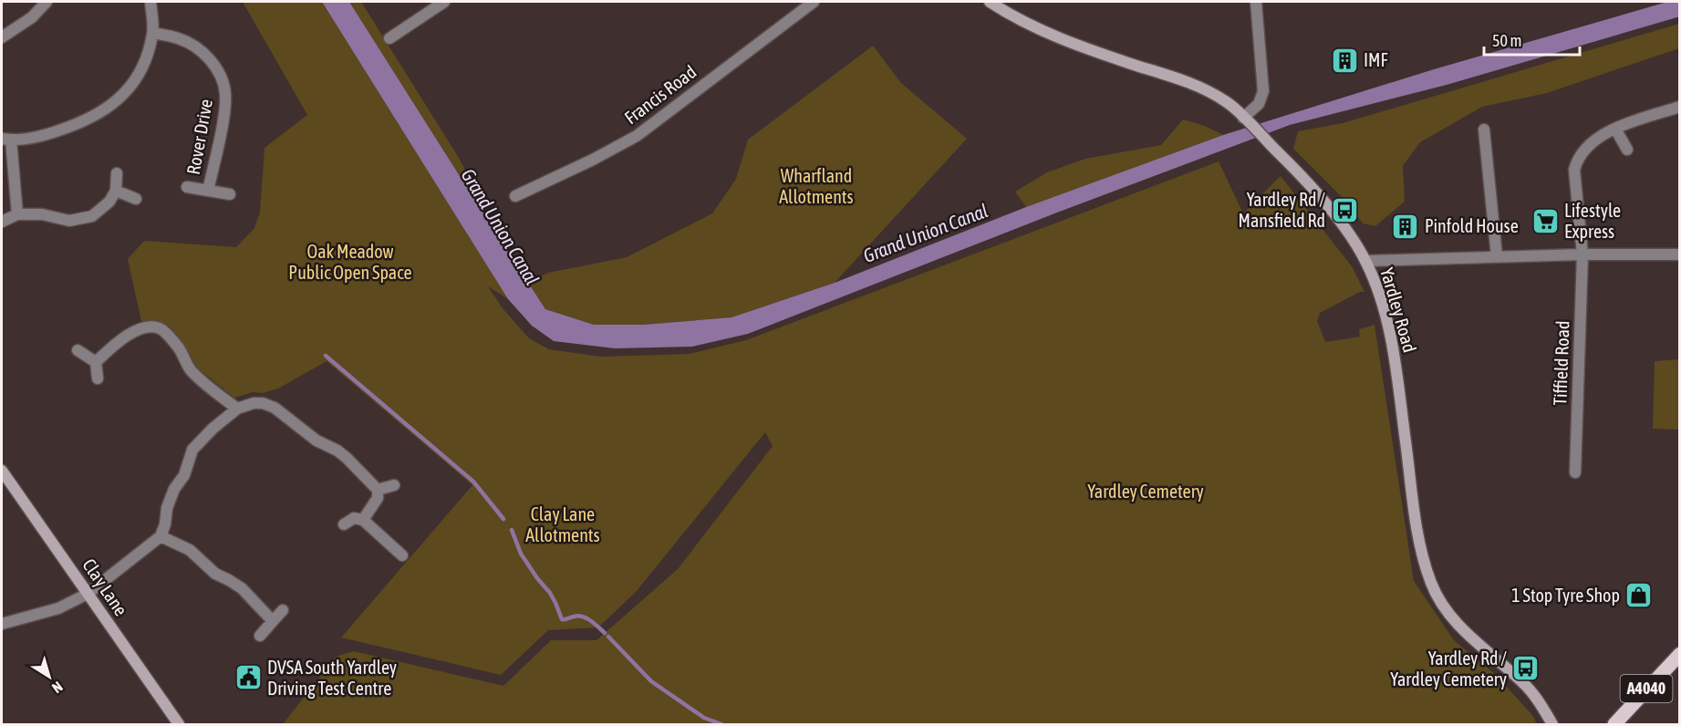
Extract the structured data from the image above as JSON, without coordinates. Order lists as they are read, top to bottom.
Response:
{
  "streets": {
    "main road": ["Yardley Road", "Clay Lane", "A4040"],
    "street": ["Francis Road", "Rover Drive", "Tiffield Road"]
  },
  "water": ["Grand Union Canal"],
  "parks": [
    "Wharfland Allotments",
    "Oak Meadow Public Open Space",
    "Yardley Cemetery",
    "Clay Lane Allotments"
  ],
  "places": {
    "building": ["IMF", "Pinfold House"],
    "bus stop": ["Yardley Rd / Mansfield Rd", "Yardley Rd / Yardley Cemetery"],
    "supermarket": ["Lifestyle Express"],
    "shop": ["1 Stop Tyre Shop"],
    "public building": ["DVSA South Yardley Driving Test Centre"]
  },
  "scale_bar": "50 m",
  "north": "bottom right"
}
